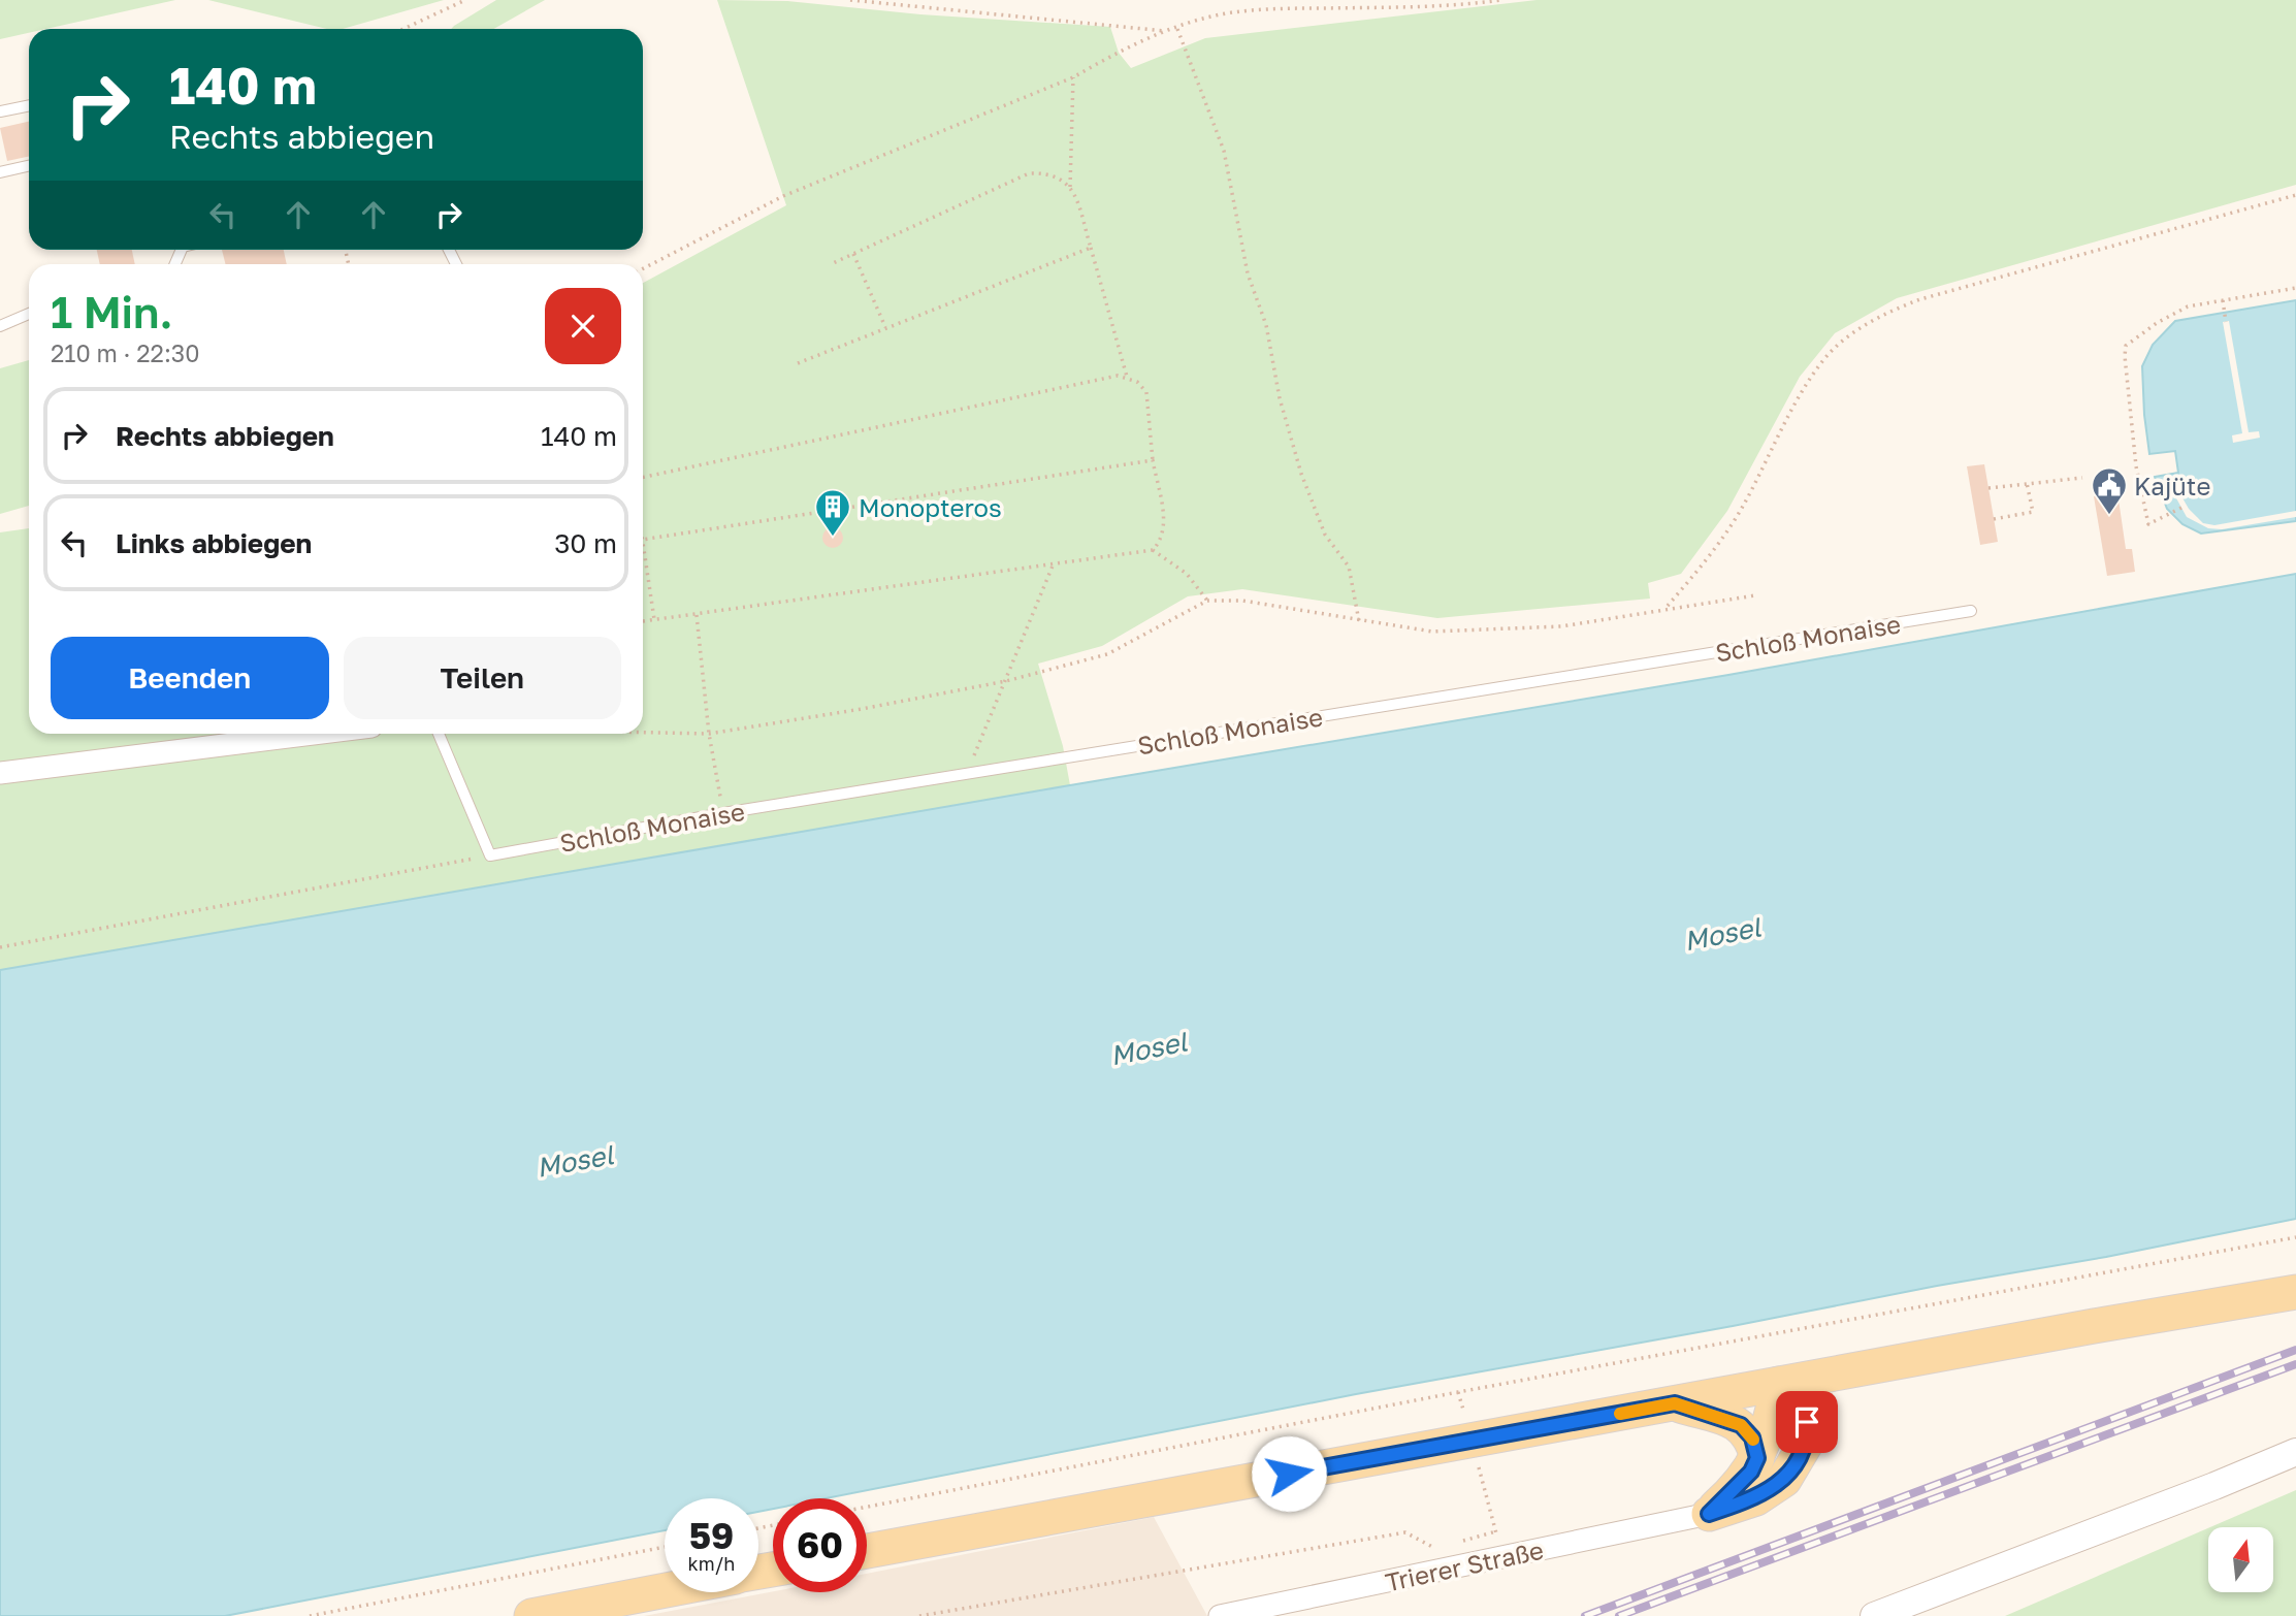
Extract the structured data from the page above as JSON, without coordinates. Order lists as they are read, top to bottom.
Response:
{
  "streets": {
    "street": ["Trierer Straße"],
    "lane": ["Schloß Monaise"]
  },
  "water": ["Mosel"],
  "places": {
    "public building": ["Kajüte"],
    "building": ["Monopteros"]
  },
  "north": "top",
  "page": {
    "turn": ["140 m", "Rechts abbiegen"],
    "heading": ["1 Min.", "210 m · 22:30"],
    "list": [
      {
        "name": "Rechts abbiegen",
        "value": "140 m"
      },
      {
        "name": "Links abbiegen",
        "value": "30 m"
      }
    ],
    "buttons": ["Beenden", "Teilen"],
    "speed": "59 km/h",
    "limit": "60"
  }
}
